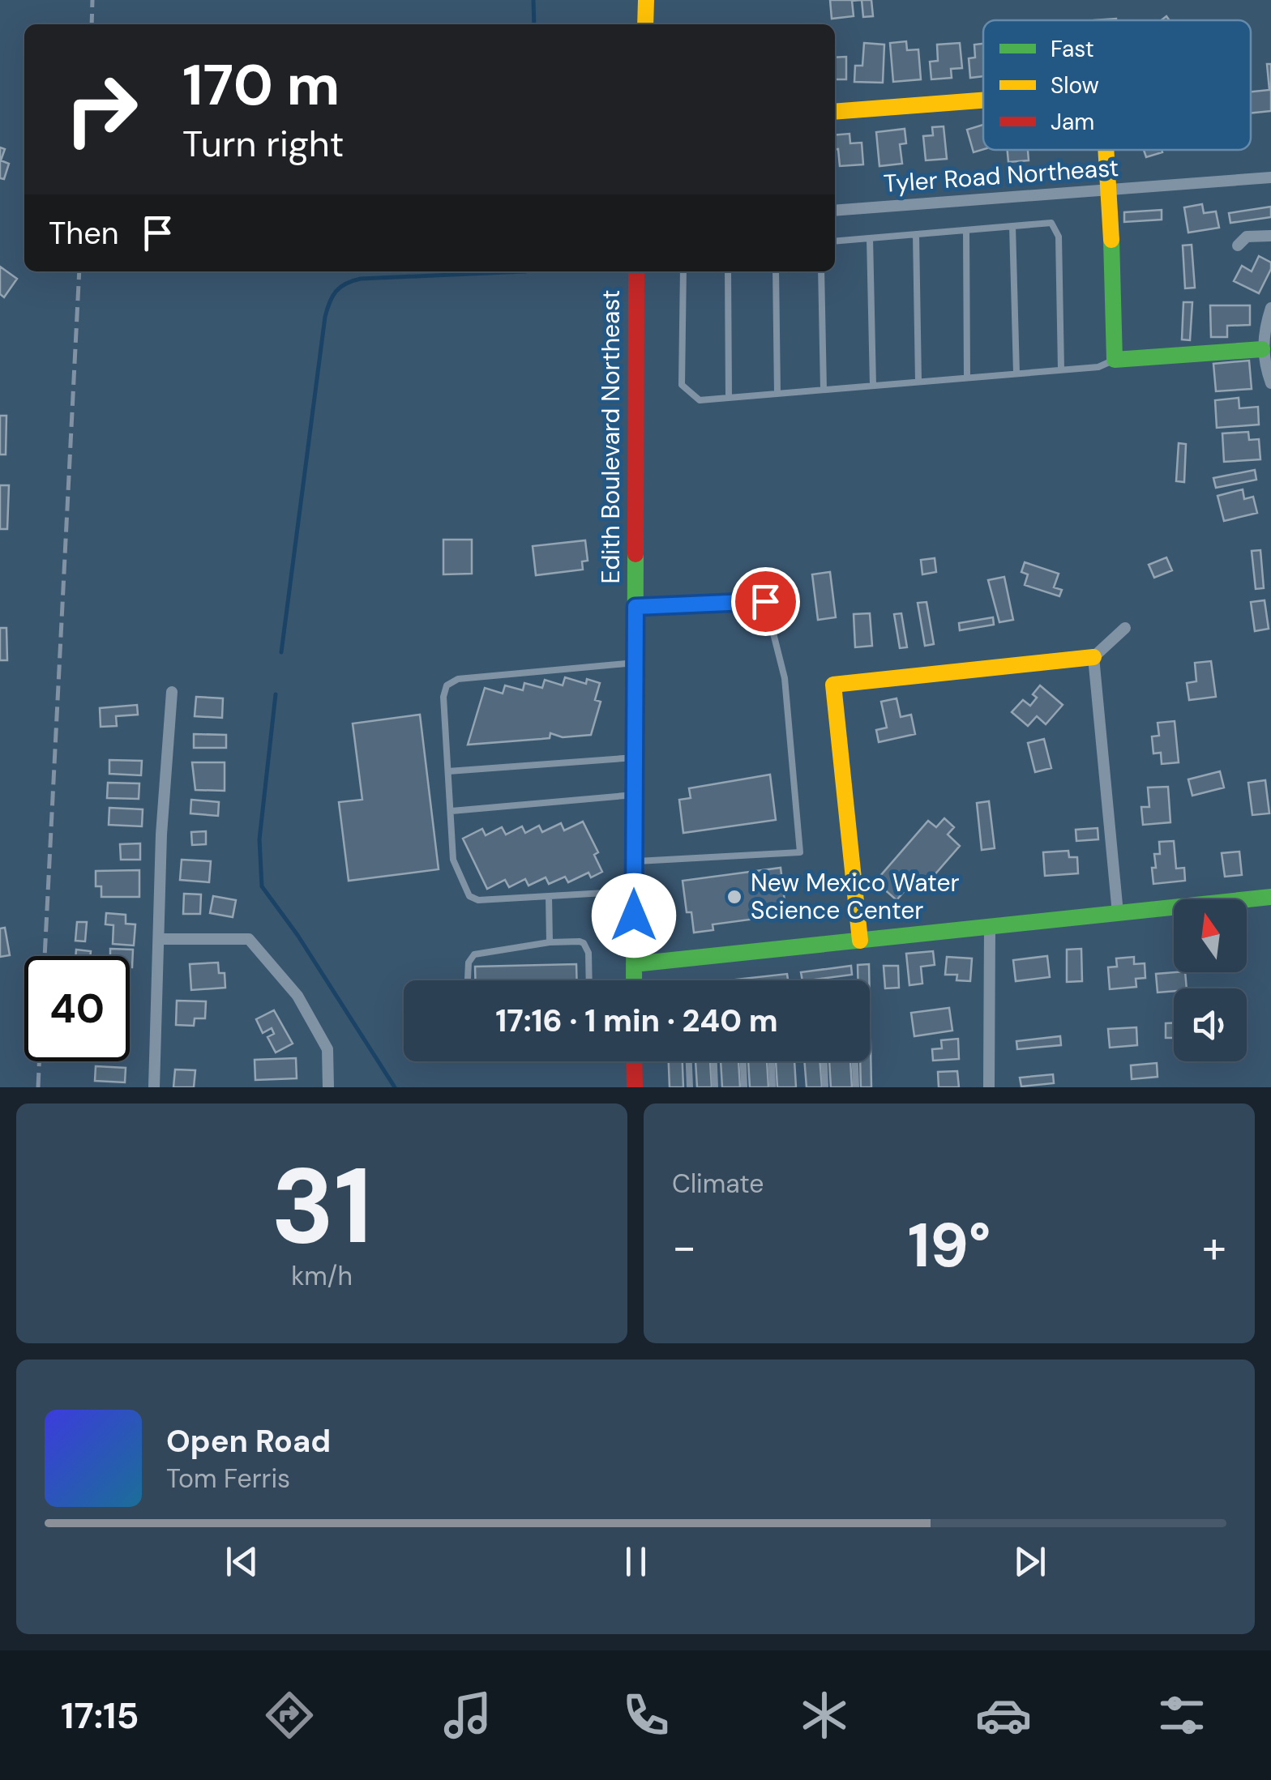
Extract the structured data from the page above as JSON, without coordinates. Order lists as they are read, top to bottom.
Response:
{
  "streets": {
    "street": ["Tyler Road Northeast", "Edith Boulevard Northeast"]
  },
  "places": ["New Mexico Water Science Center"],
  "legend": ["Fast", "Slow", "Jam"],
  "north": "top",
  "page": {
    "turn": ["170 m", "Turn right"],
    "then": "Then",
    "limit": "40",
    "trip": "17:16 · 1 min · 240 m",
    "tile": [
      ["31", "km/h"],
      "Climate"
    ],
    "heat": ["−", "19°", "+"],
    "song": ["Open Road", "Tom Ferris"],
    "tabs": "17:15"
  }
}
